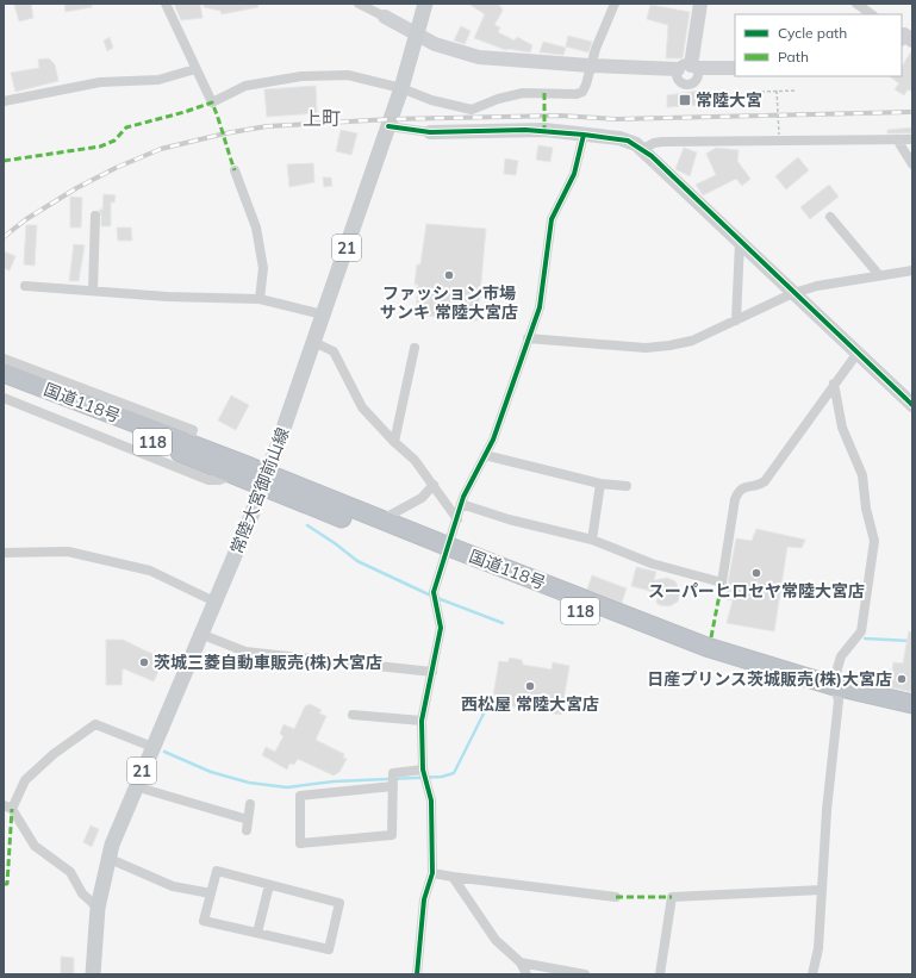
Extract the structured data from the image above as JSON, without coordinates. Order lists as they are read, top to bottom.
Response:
{
  "streets": {
    "highway": ["国道118号", "118"],
    "main road": ["21", "常陸大宮御前山線"]
  },
  "crossings": [
    ["国道118号", "常陸大宮御前山線"]
  ],
  "districts": ["上町"],
  "places": {
    "transit": ["常陸大宮"],
    "other": [
      "ファッション市場 サンキ 常陸大宮店",
      "スーパーヒロセヤ常陸大宮店",
      "茨城三菱自動車販売(株)大宮店",
      "日産プリンス茨城販売(株)大宮店",
      "西松屋 常陸大宮店"
    ]
  },
  "legend": ["Cycle path", "Path"]
}
